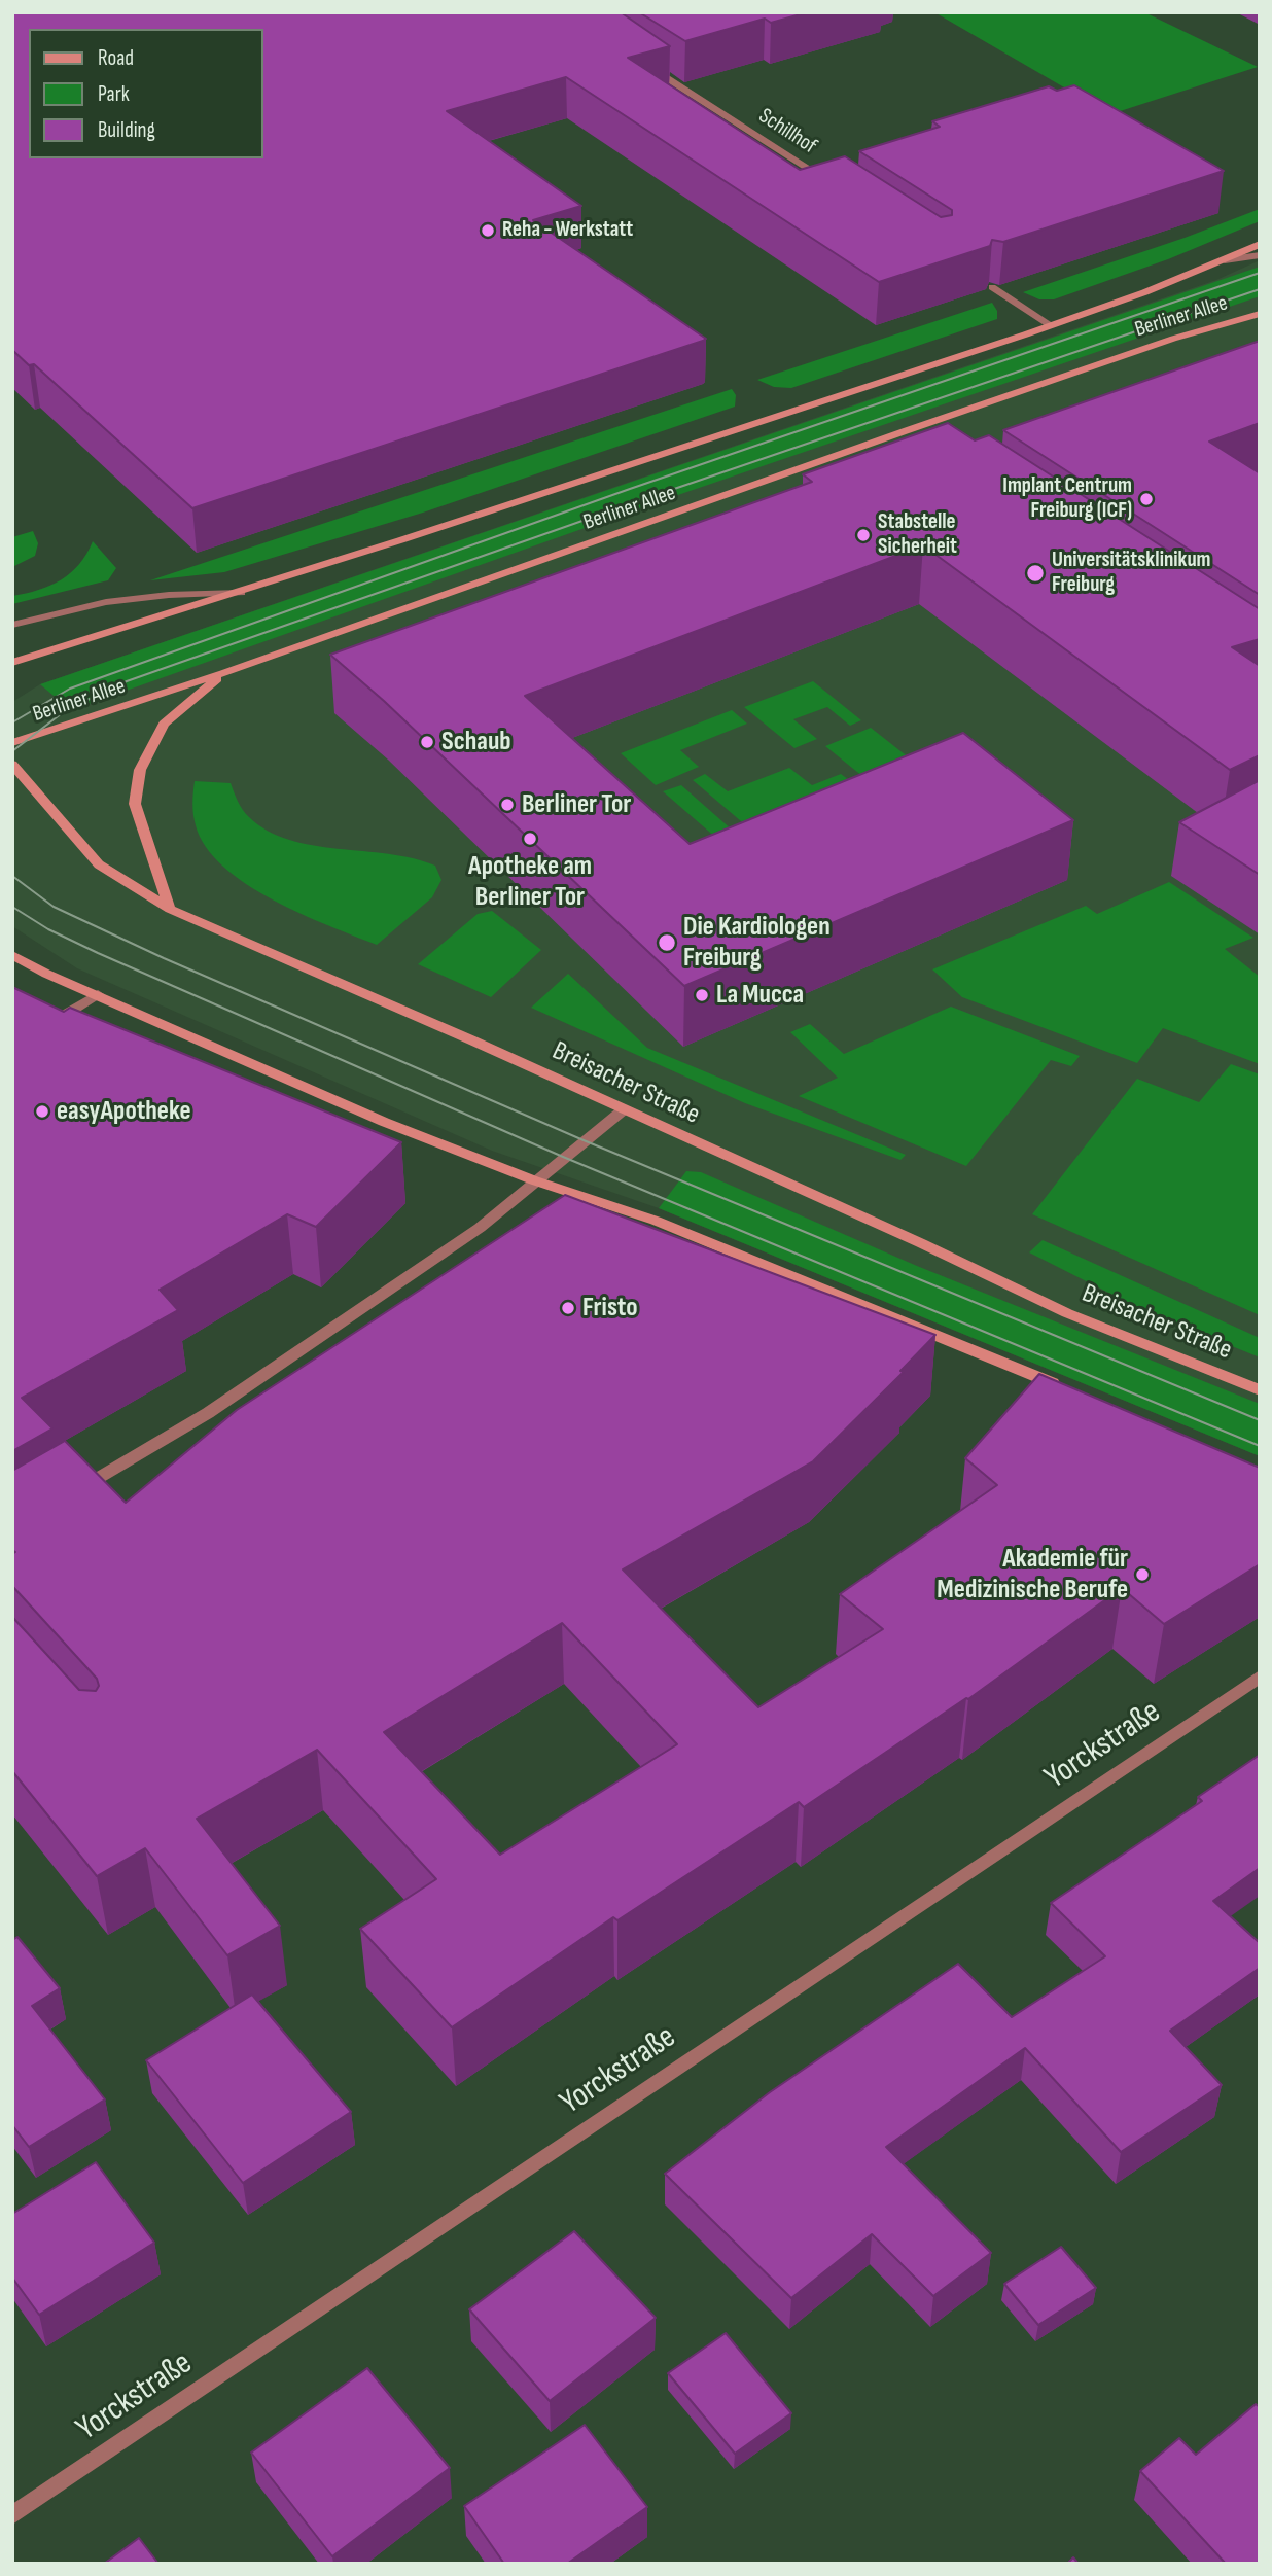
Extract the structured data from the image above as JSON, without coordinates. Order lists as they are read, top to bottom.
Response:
{
  "streets": {
    "main road": ["Berliner Allee", "Breisacher Straße"],
    "street": ["Schillhof", "Yorckstraße"]
  },
  "places": [
    "Reha - Werkstatt",
    "Implant Centrum Freiburg (ICF)",
    "Stabstelle Sicherheit",
    "Universitätsklinikum Freiburg",
    "Schaub",
    "Berliner Tor",
    "Apotheke am Berliner Tor",
    "Die Kardiologen Freiburg",
    "La Mucca",
    "easyApotheke",
    "Fristo",
    "Akademie für Medizinische Berufe"
  ],
  "legend": ["Road", "Park", "Building"]
}
